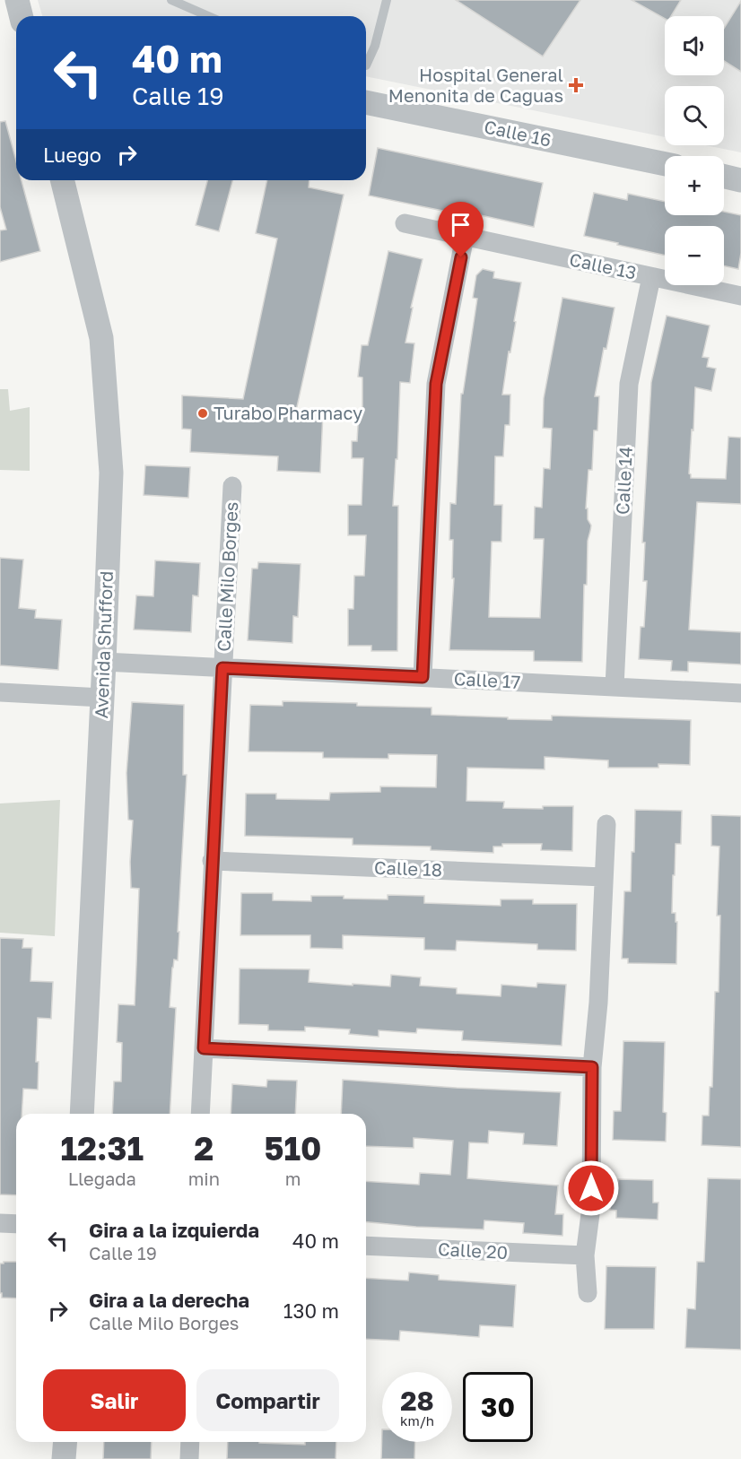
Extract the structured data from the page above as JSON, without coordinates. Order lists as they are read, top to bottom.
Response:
{
  "streets": {
    "street": [
      "Calle 16",
      "Calle 13",
      "Calle 14",
      "Calle Milo Borges",
      "Avenida Shufford",
      "Calle 17",
      "Calle 18",
      "Calle 20"
    ]
  },
  "crossings": [
    ["Calle 13", "Calle 14"],
    ["Calle 14", "Calle 17"],
    ["Calle Milo Borges", "Calle 17"],
    ["Calle Milo Borges", "Calle 18"],
    ["Avenida Shufford", "Calle 17"]
  ],
  "places": {
    "health": ["Hospital General Menonita de Caguas"],
    "other": ["Turabo Pharmacy"]
  },
  "page": {
    "map_buttons": ["+", "−"],
    "turn": ["40 m", "Calle 19"],
    "then": "Luego",
    "eta": [
      "12:31",
      "Llegada",
      "2",
      "min",
      "510",
      "m"
    ],
    "list": [
      {
        "name": "Gira a la izquierda",
        "note": "Calle 19",
        "value": "40 m"
      },
      {
        "name": "Gira a la derecha",
        "note": "Calle Milo Borges",
        "value": "130 m"
      }
    ],
    "buttons": ["Salir", "Compartir"],
    "speed": "28 km/h",
    "limit": "30"
  }
}
